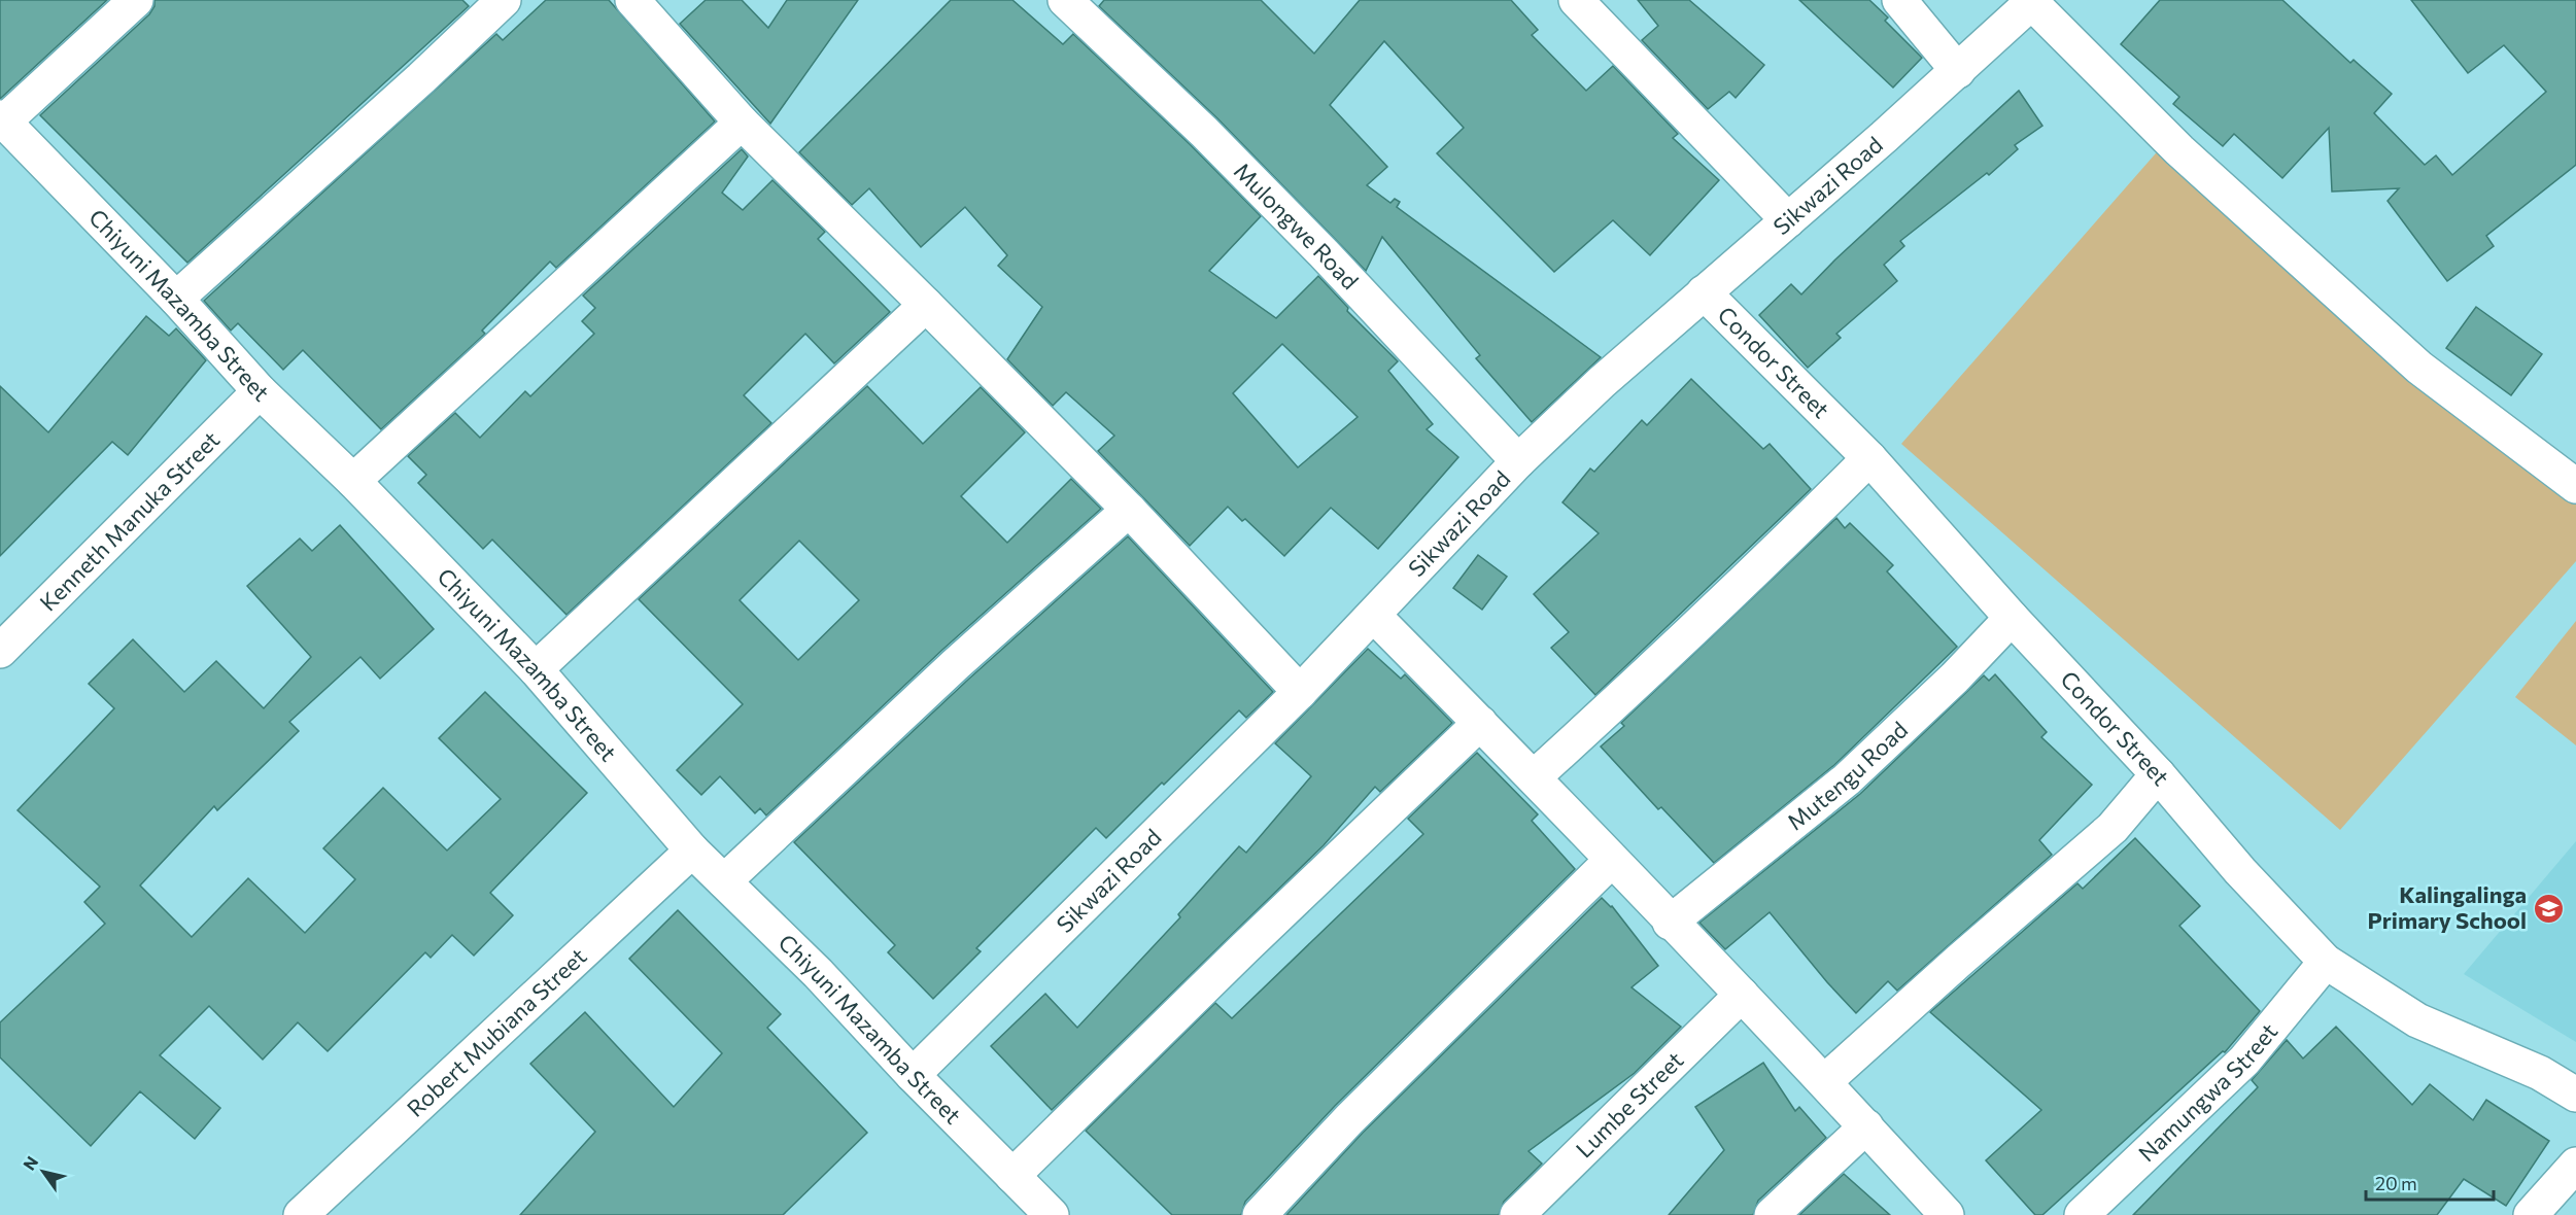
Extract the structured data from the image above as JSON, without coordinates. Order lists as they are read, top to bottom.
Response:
{
  "streets": {
    "street": [
      "Sikwazi Road",
      "Mulongwe Road",
      "Chiyuni Mazamba Street",
      "Condor Street",
      "Kenneth Manuka Street",
      "Mutengu Road",
      "Robert Mubiana Street",
      "Namungwa Street",
      "Lumbe Street"
    ]
  },
  "crossings": [
    ["Sikwazi Road", "Mulongwe Road"],
    ["Sikwazi Road", "Chiyuni Mazamba Street"],
    ["Sikwazi Road", "Condor Street"],
    ["Chiyuni Mazamba Street", "Kenneth Manuka Street"],
    ["Chiyuni Mazamba Street", "Robert Mubiana Street"],
    ["Condor Street", "Mutengu Road"],
    ["Condor Street", "Namungwa Street"]
  ],
  "places": {
    "school or university": ["Kalingalinga Primary School"]
  },
  "scale_bar": "20 m",
  "north": "top left"
}
